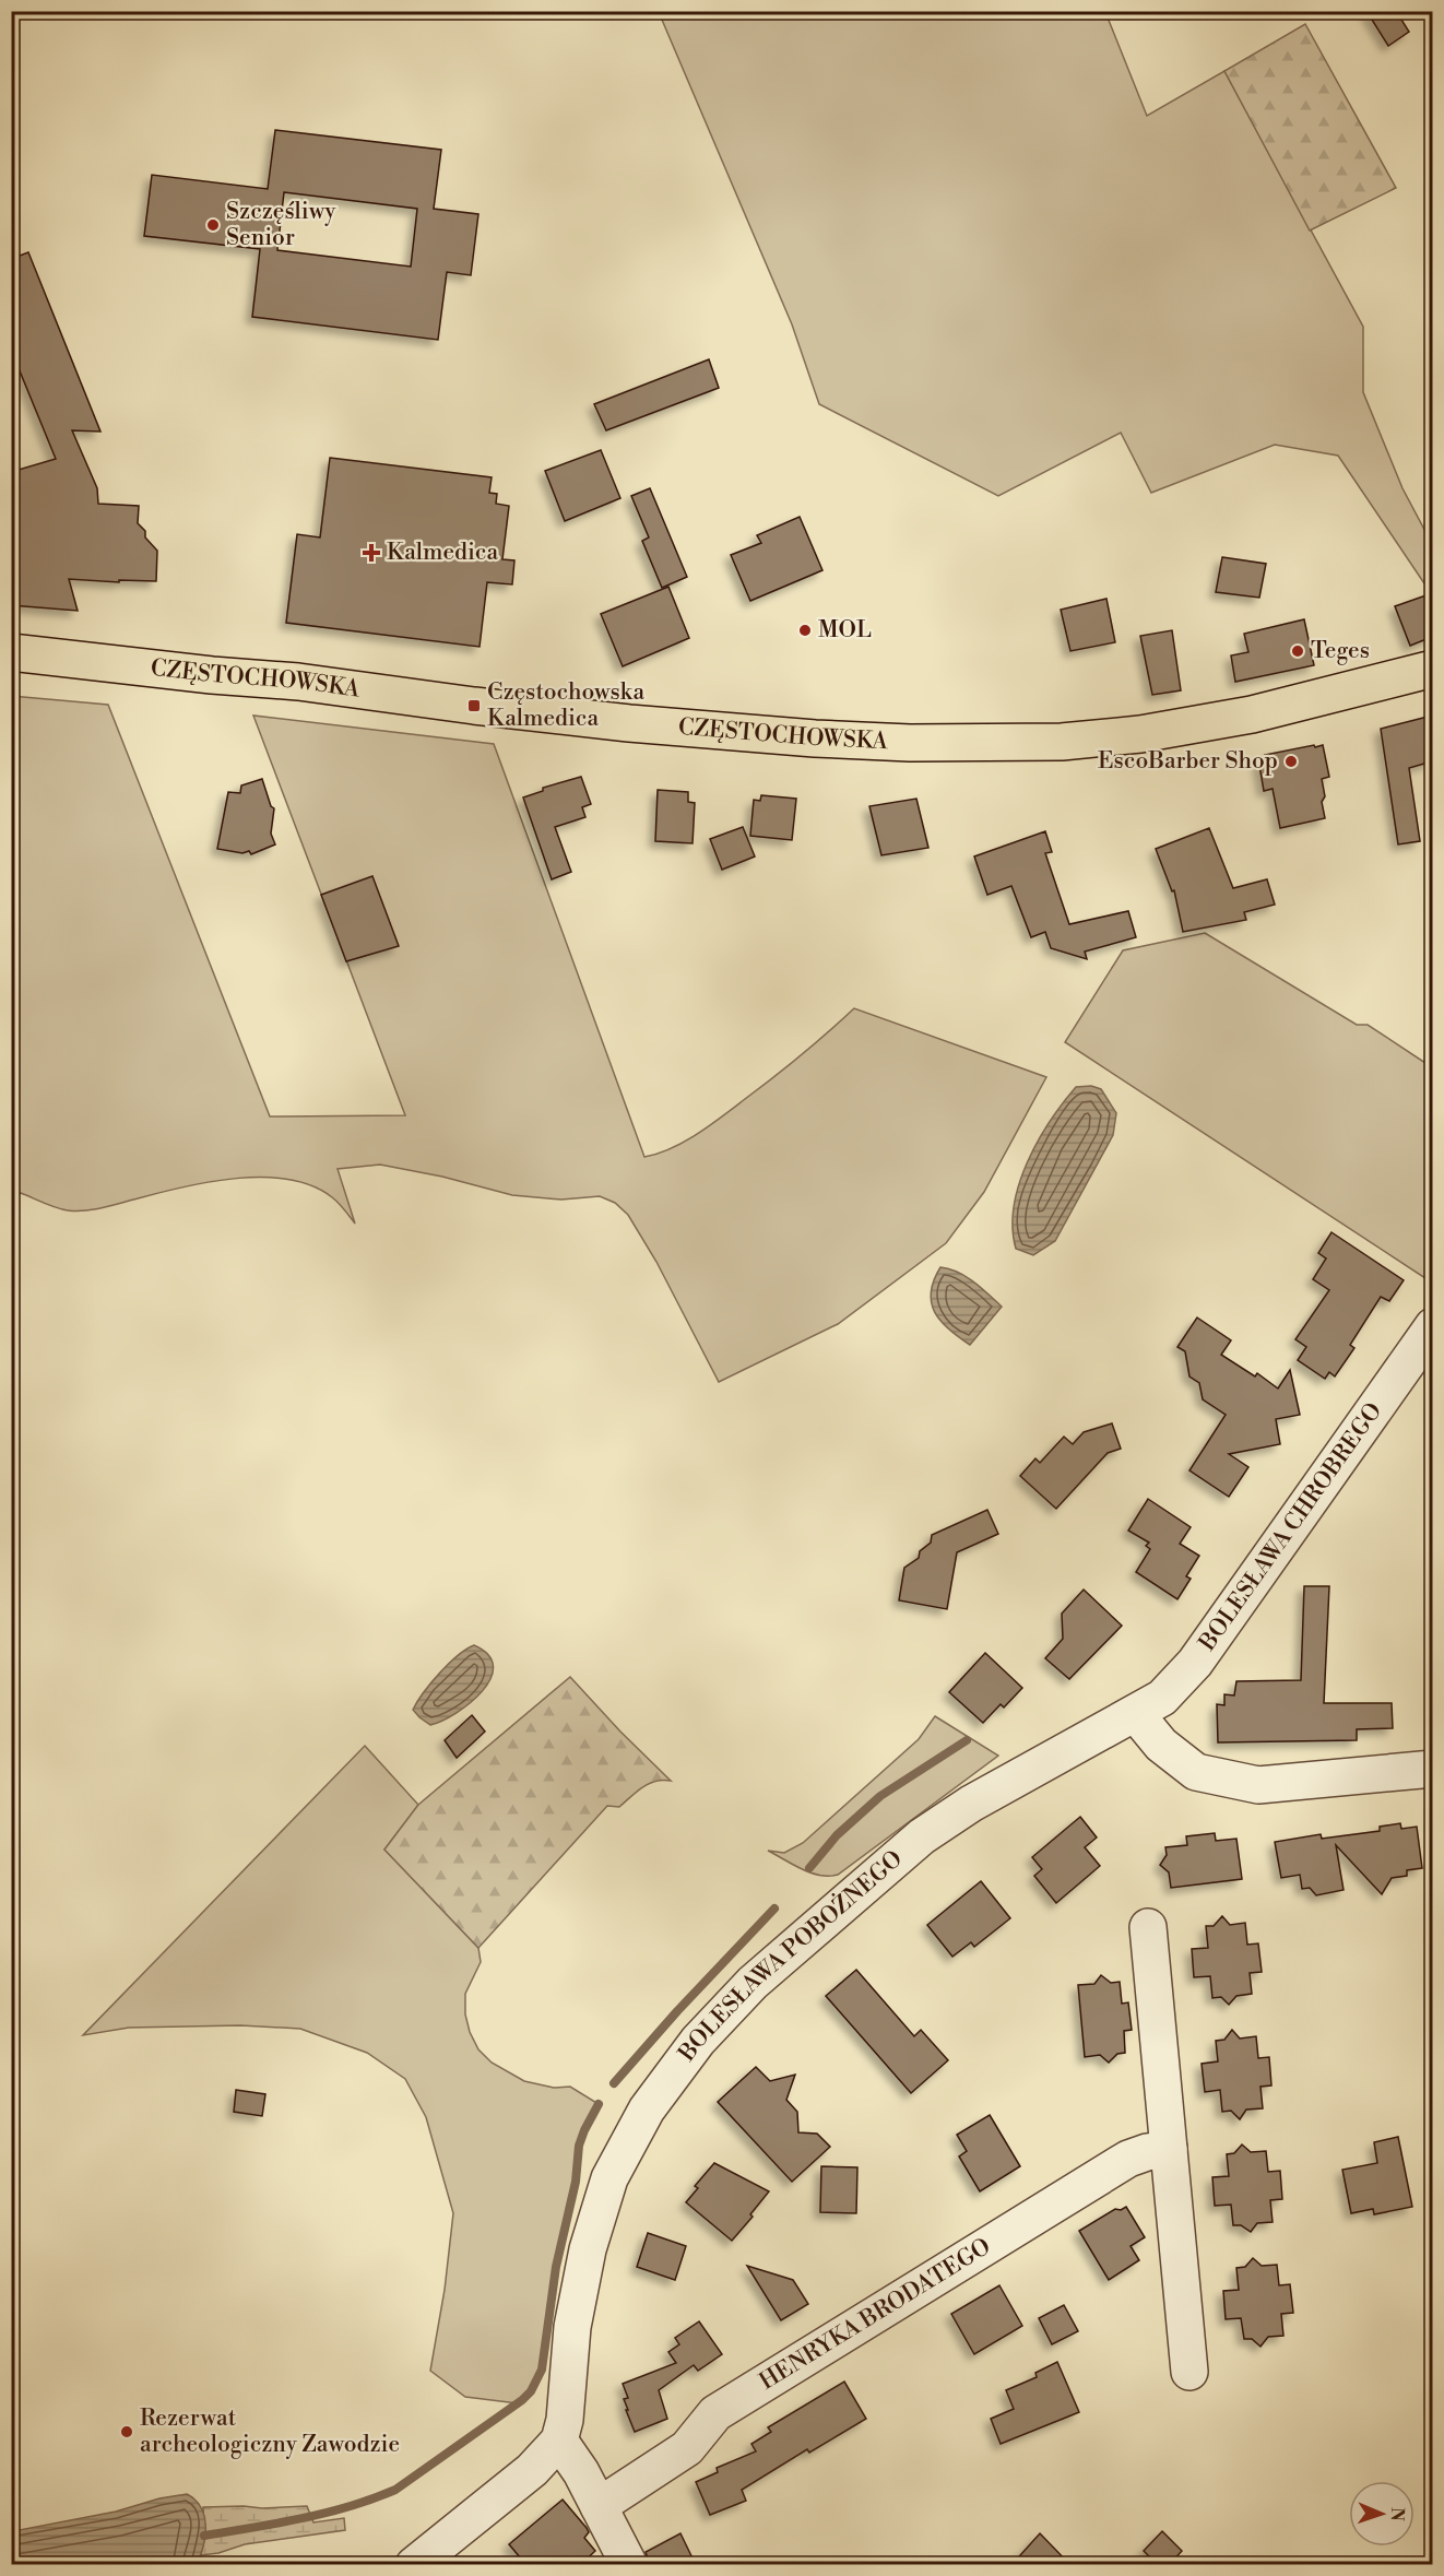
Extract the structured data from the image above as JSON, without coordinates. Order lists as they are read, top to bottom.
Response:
{
  "streets": {
    "main road": ["CZĘSTOCHOWSKA"],
    "street": ["BOLESŁAWA CHROBREGO", "BOLESŁAWA POBOŻNEGO", "HENRYKA BRODATEGO"]
  },
  "crossings": [
    ["BOLESŁAWA CHROBREGO", "BOLESŁAWA POBOŻNEGO"]
  ],
  "places": {
    "other": [
      "Szczęśliwy Senior",
      "MOL",
      "Teges",
      "EscoBarber Shop",
      "Rezerwat archeologiczny Zawodzie"
    ],
    "health": ["Kalmedica"],
    "transit": ["Częstochowska Kalmedica"]
  },
  "north": "right"
}
